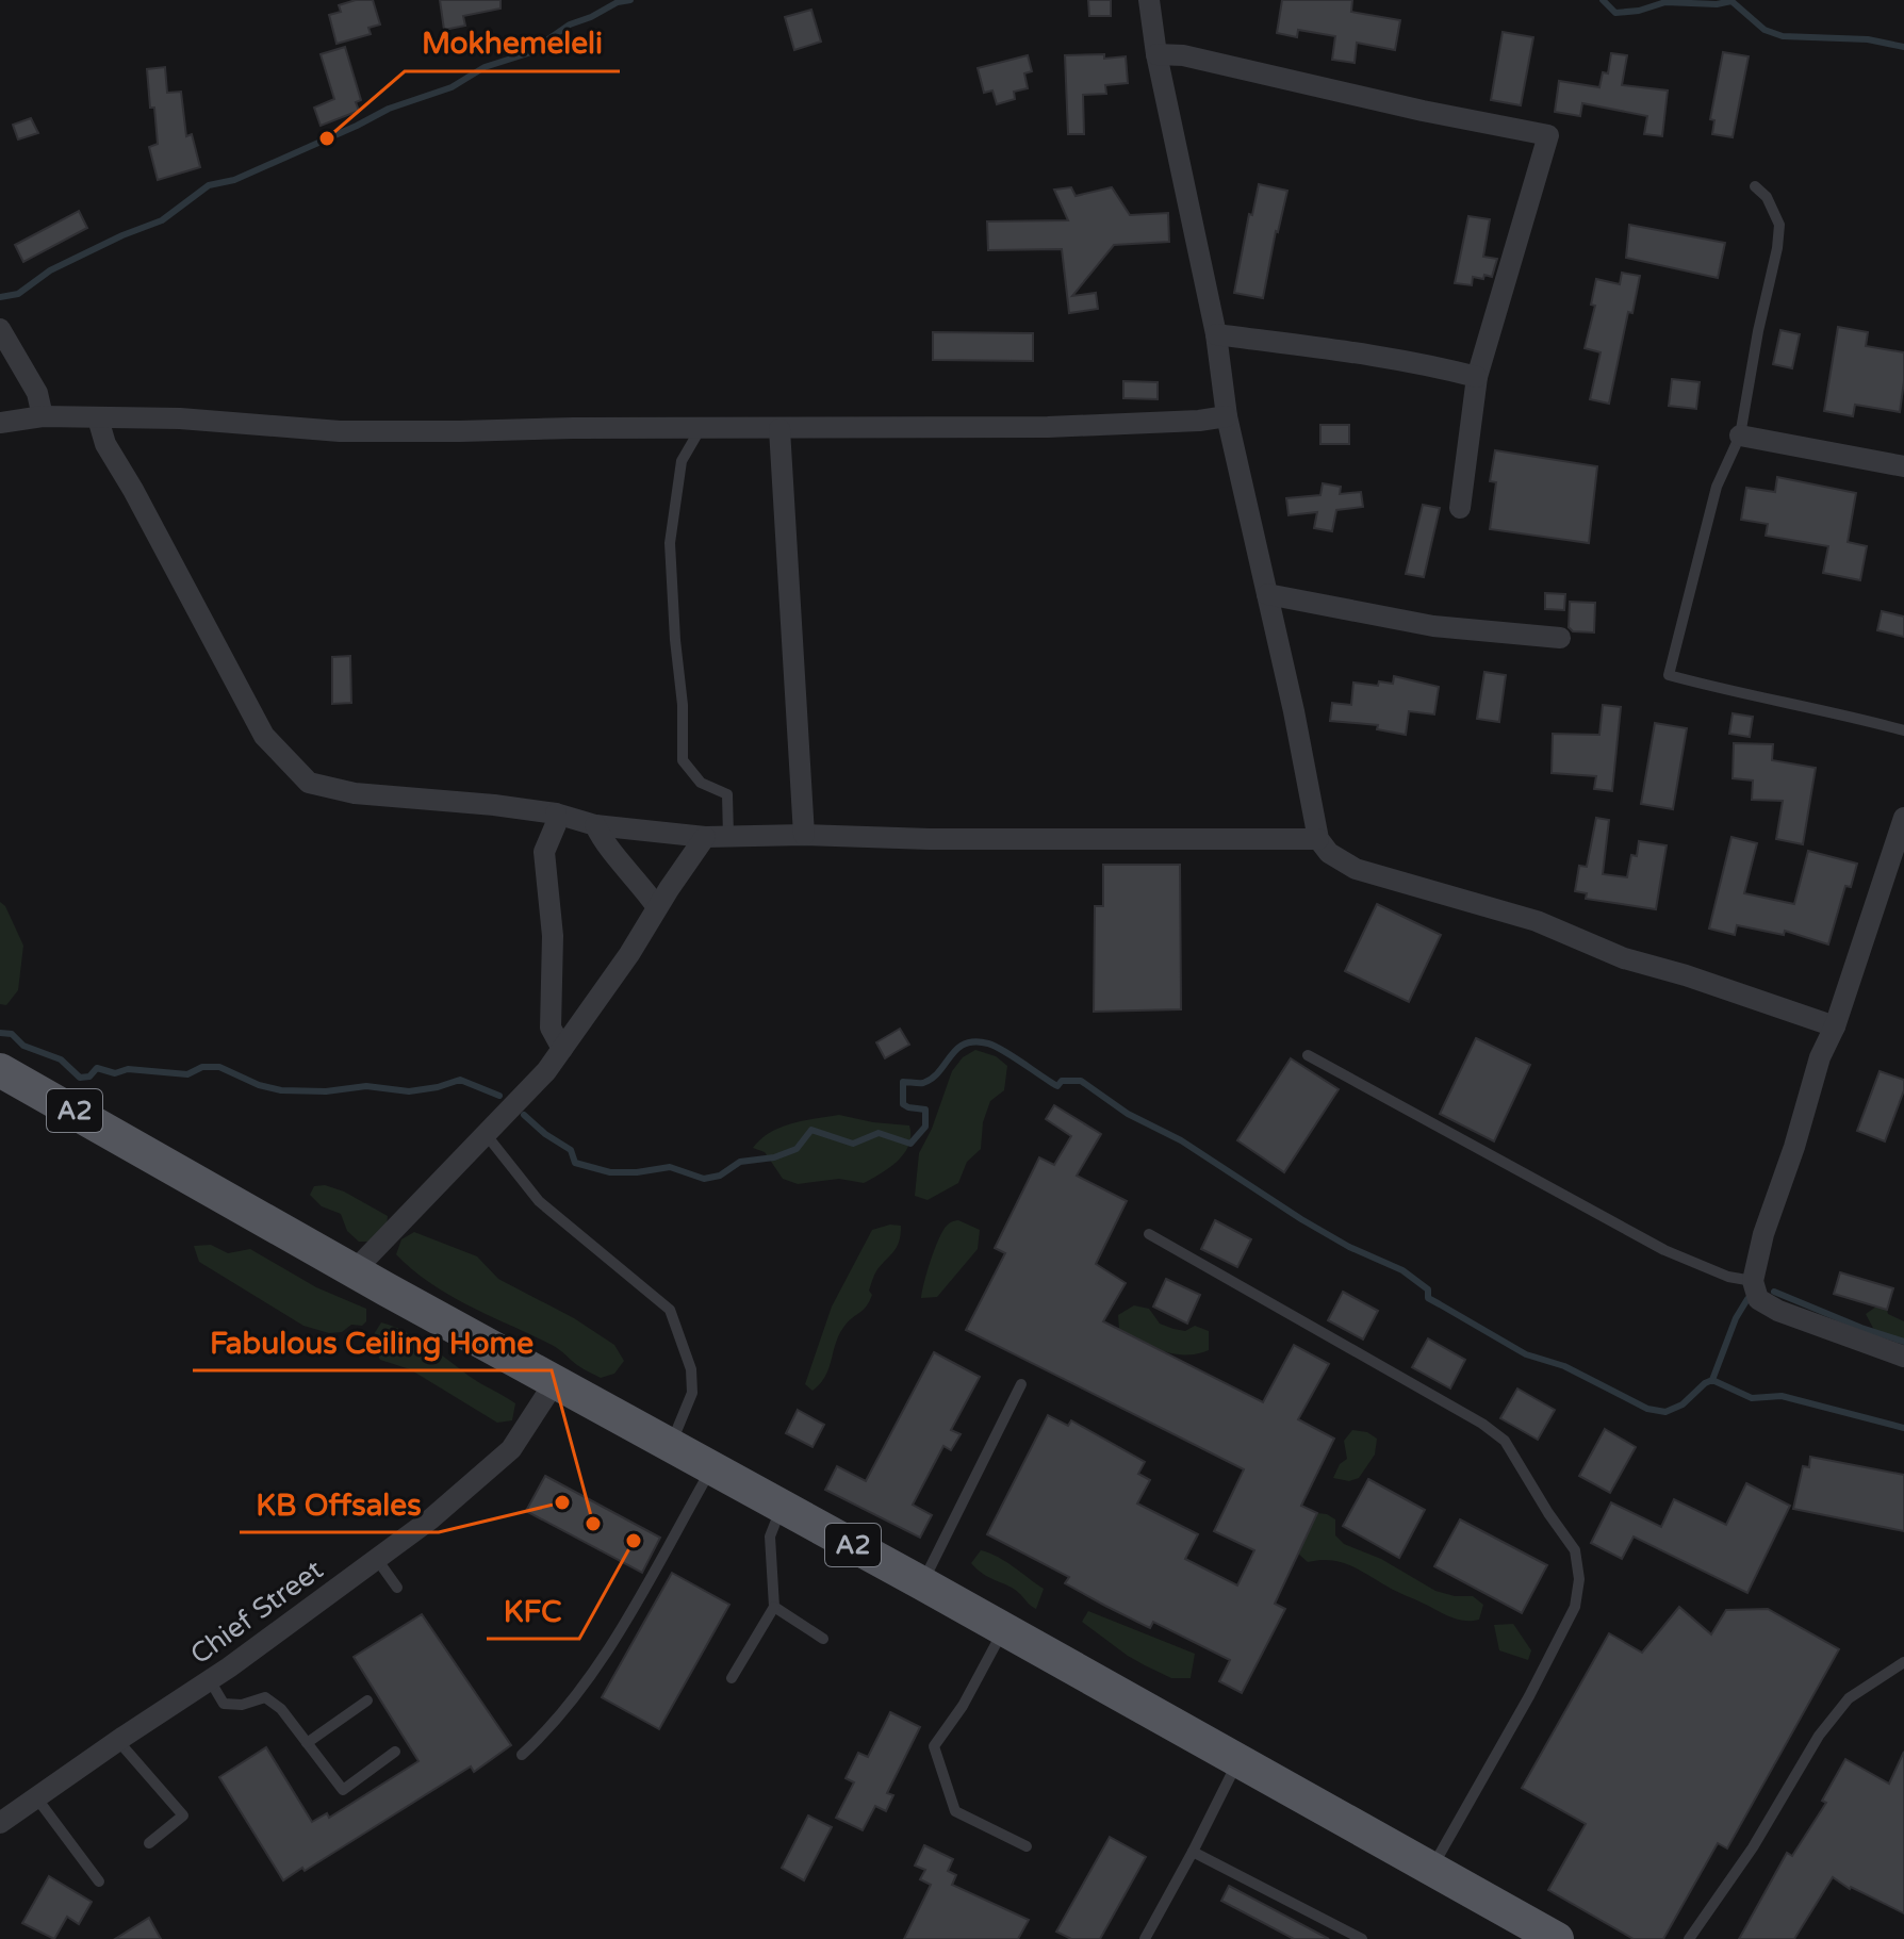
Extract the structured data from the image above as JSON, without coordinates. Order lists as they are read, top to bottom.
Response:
{
  "streets": {
    "main road": ["A2"],
    "street": ["Chief Street"]
  },
  "crossings": [
    ["A2", "Chief Street"]
  ],
  "places": [
    "Mokhemeleli",
    "KB Offsales",
    "Fabulous Ceiling Home",
    "KFC"
  ]
}
